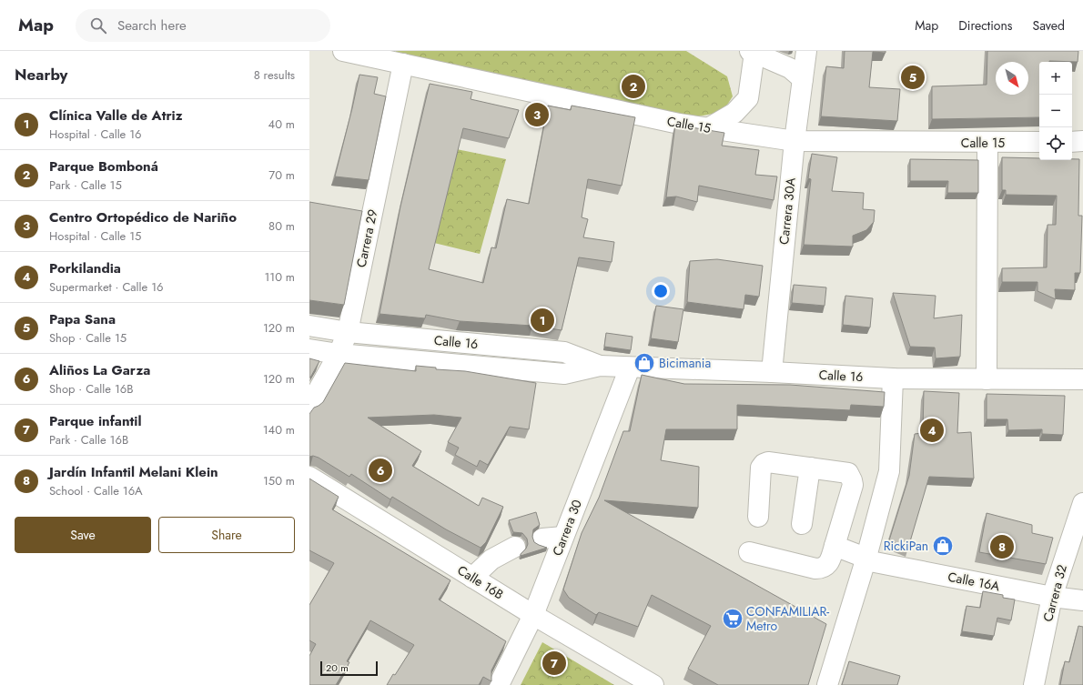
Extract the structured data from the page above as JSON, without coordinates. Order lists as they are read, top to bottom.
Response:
{
  "streets": {
    "street": [
      "Calle 15",
      "Carrera 30A",
      "Carrera 29",
      "Calle 16",
      "Carrera 30",
      "Calle 16A",
      "Calle 16B",
      "Carrera 32"
    ]
  },
  "crossings": [
    ["Calle 15", "Carrera 30A"],
    ["Calle 15", "Carrera 29"],
    ["Carrera 30A", "Calle 16"],
    ["Carrera 29", "Calle 16"],
    ["Calle 16", "Carrera 30"],
    ["Carrera 30", "Calle 16B"],
    ["Calle 16A", "Carrera 32"]
  ],
  "places": {
    "shop": ["Bicimania", "RickiPan"],
    "supermarket": ["CONFAMILIAR- Metro"]
  },
  "scale_bar": "20 m",
  "north": "bottom right",
  "page": {
    "header": "Map",
    "search": "Search here",
    "nav": ["Map", "Directions", "Saved"],
    "heading": ["Nearby", "8 results"],
    "map_buttons": ["+", "−"],
    "pins": [
      "5",
      "2",
      "3",
      "1",
      "4",
      "6",
      "8",
      "7"
    ],
    "list": [
      {
        "mark": "1",
        "name": "Clínica Valle de Atriz",
        "note": "Hospital · Calle 16",
        "value": "40 m"
      },
      {
        "mark": "2",
        "name": "Parque Bomboná",
        "note": "Park · Calle 15",
        "value": "70 m"
      },
      {
        "mark": "3",
        "name": "Centro Ortopédico de Nariño",
        "note": "Hospital · Calle 15",
        "value": "80 m"
      },
      {
        "mark": "4",
        "name": "Porkilandia",
        "note": "Supermarket · Calle 16",
        "value": "110 m"
      },
      {
        "mark": "5",
        "name": "Papa Sana",
        "note": "Shop · Calle 15",
        "value": "120 m"
      },
      {
        "mark": "6",
        "name": "Aliños La Garza",
        "note": "Shop · Calle 16B",
        "value": "120 m"
      },
      {
        "mark": "7",
        "name": "Parque infantil",
        "note": "Park · Calle 16B",
        "value": "140 m"
      },
      {
        "mark": "8",
        "name": "Jardín Infantil Melani Klein",
        "note": "School · Calle 16A",
        "value": "150 m"
      }
    ],
    "buttons": ["Save", "Share"],
    "scale": "20 m"
  }
}
